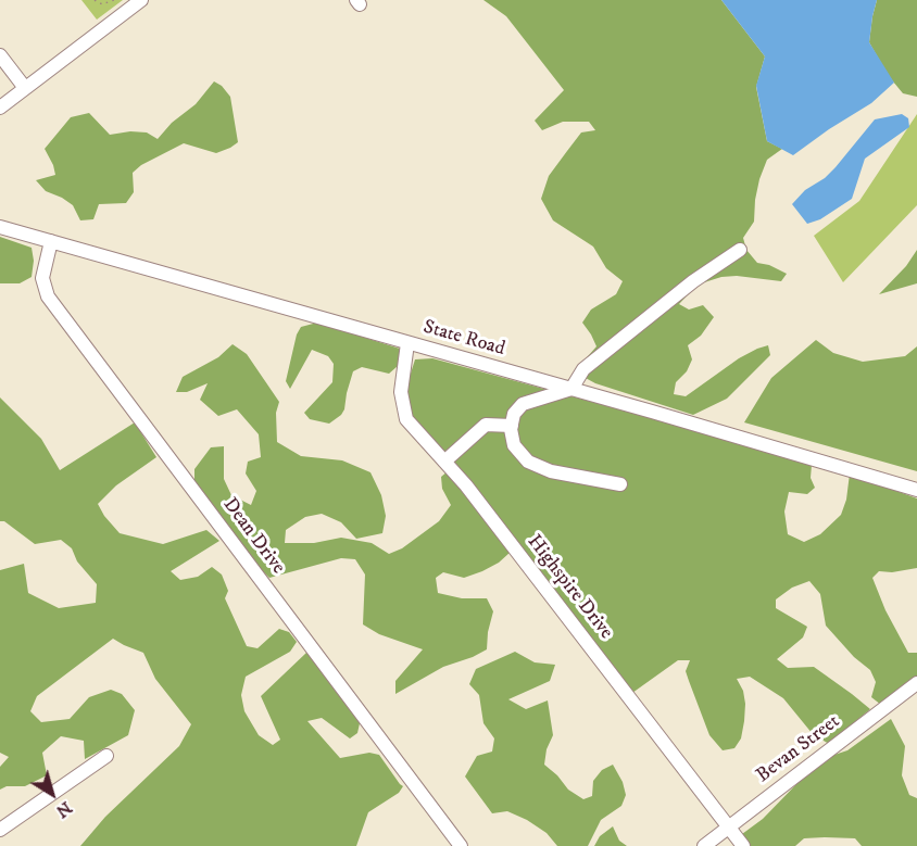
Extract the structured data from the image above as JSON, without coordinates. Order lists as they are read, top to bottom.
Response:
{
  "streets": {
    "street": [
      "State Road",
      "Dean Drive",
      "Highspire Drive",
      "Bevan Street"
    ]
  },
  "crossings": [
    ["State Road", "Dean Drive"],
    ["State Road", "Highspire Drive"],
    ["Highspire Drive", "Bevan Street"]
  ],
  "north": "bottom right"
}
